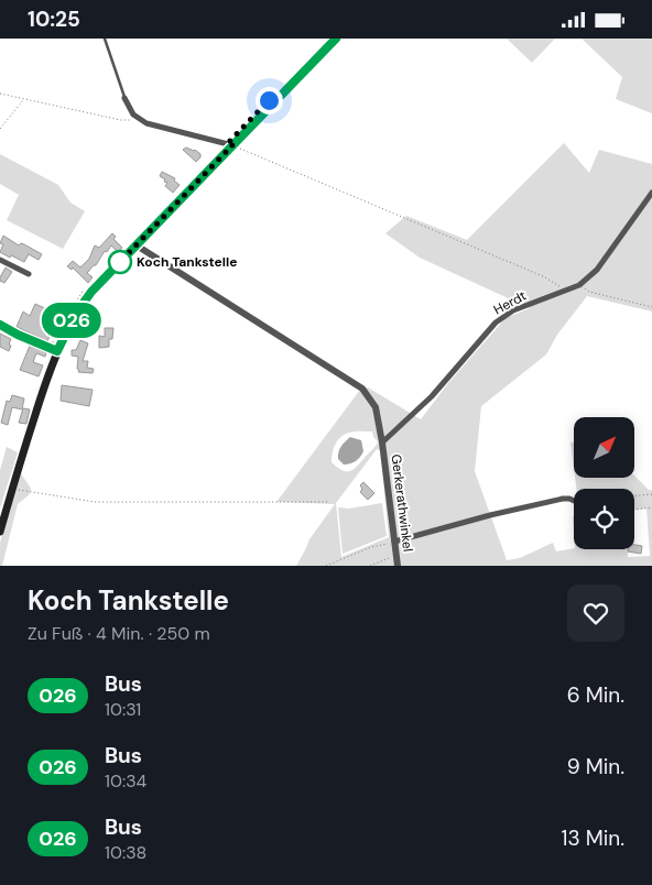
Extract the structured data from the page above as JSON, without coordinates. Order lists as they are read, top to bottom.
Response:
{
  "streets": {
    "street": ["Herdt", "Gerkerathwinkel"]
  },
  "crossings": [
    ["Herdt", "Gerkerathwinkel"]
  ],
  "places": ["Koch Tankstelle"],
  "lines": ["bus line 026"],
  "north": "top right",
  "page": {
    "status": "10:25",
    "on_map": "026",
    "heading": ["Koch Tankstelle", "Zu Fuß · 4 Min. · 250 m"],
    "list": [
      {
        "mark": "026",
        "name": "Bus",
        "note": "10:31",
        "value": "6 Min."
      },
      {
        "mark": "026",
        "name": "Bus",
        "note": "10:34",
        "value": "9 Min."
      },
      {
        "mark": "026",
        "name": "Bus",
        "note": "10:38",
        "value": "13 Min."
      }
    ]
  }
}
